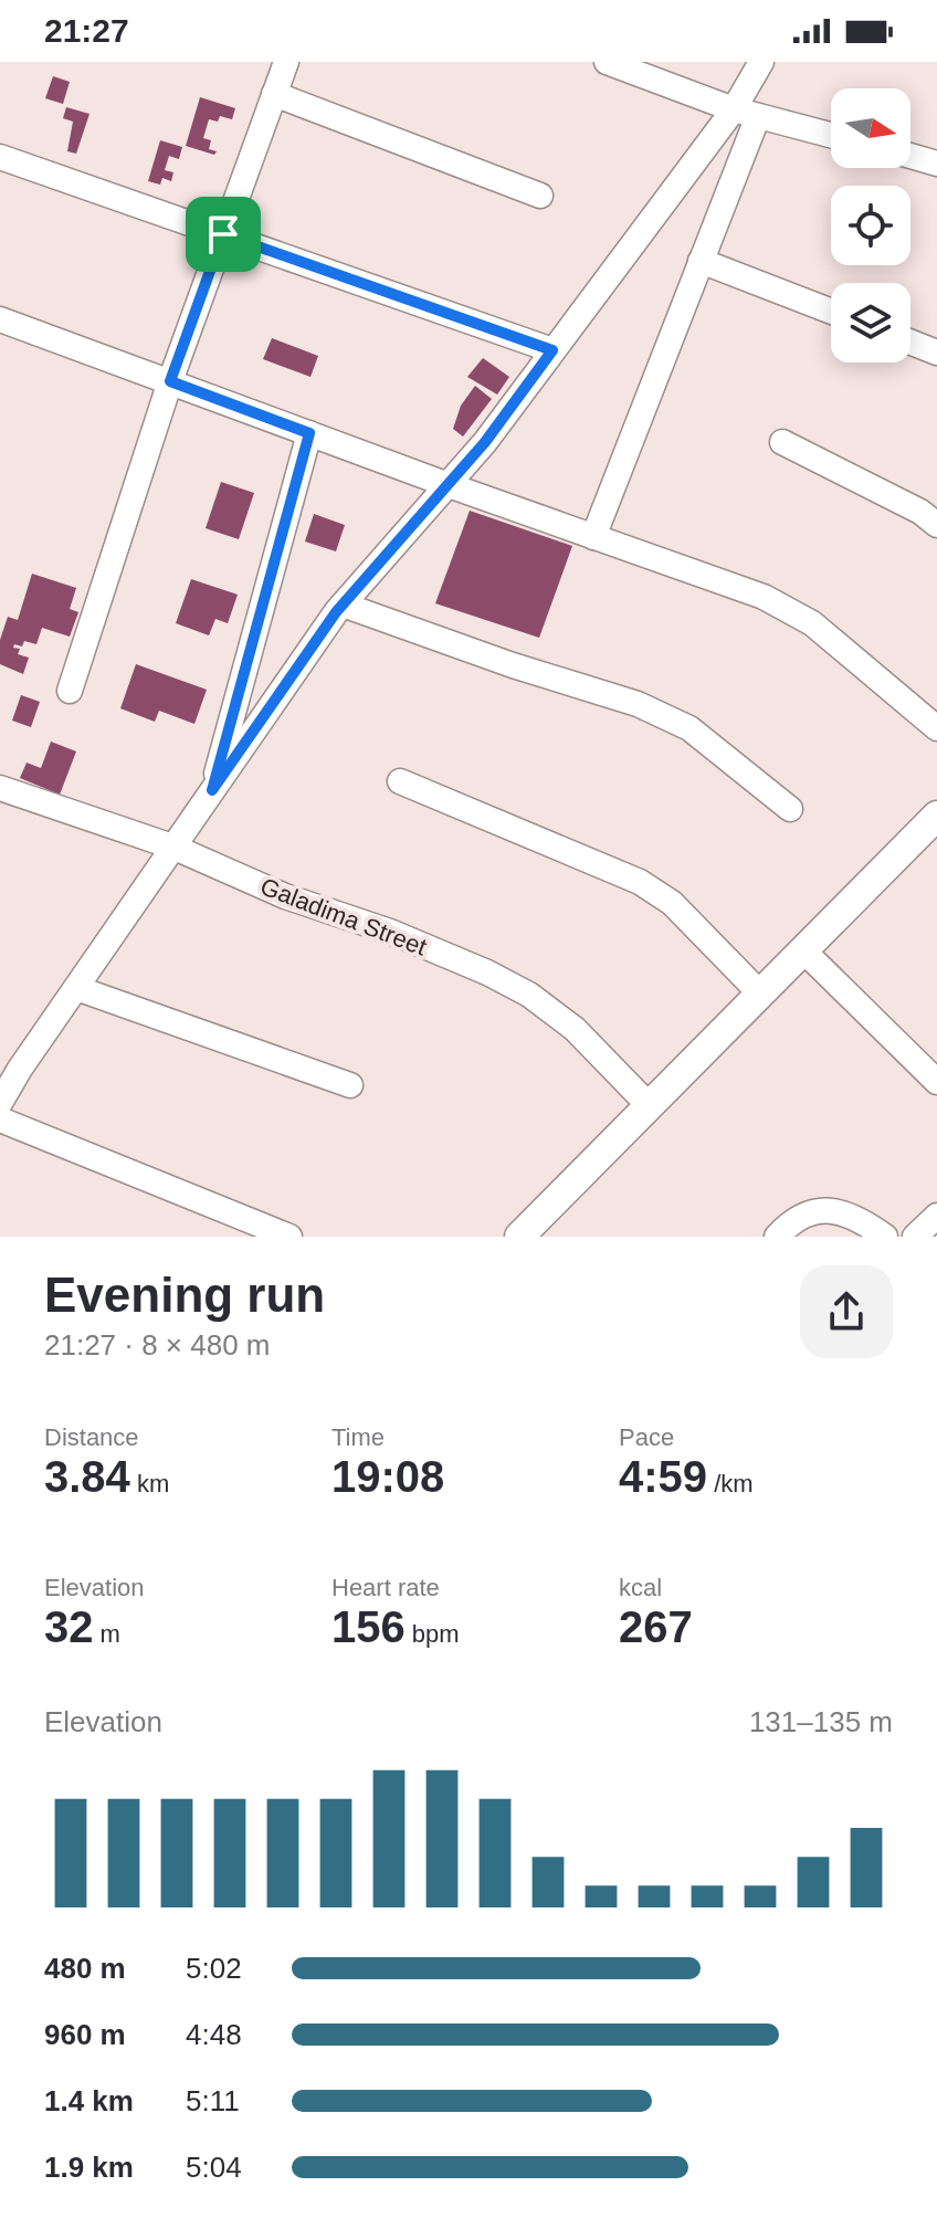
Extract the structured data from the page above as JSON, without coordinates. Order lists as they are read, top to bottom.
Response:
{
  "streets": {
    "street": ["Galadima Street"]
  },
  "north": "right",
  "page": {
    "status": "21:27",
    "heading": ["Evening run", "21:27 · 8 × 480 m"],
    "stats": [
      ["Distance", "3.84 km"],
      ["Time", "19:08"],
      ["Pace", "4:59 /km"],
      ["Elevation", "32 m"],
      ["Heart rate", "156 bpm"],
      ["kcal", "267"]
    ],
    "chart": ["Elevation", "131–135 m"],
    "list": [
      {
        "name": "480 m",
        "note": "5:02"
      },
      {
        "name": "960 m",
        "note": "4:48"
      },
      {
        "name": "1.4 km",
        "note": "5:11"
      },
      {
        "name": "1.9 km",
        "note": "5:04"
      }
    ]
  }
}
